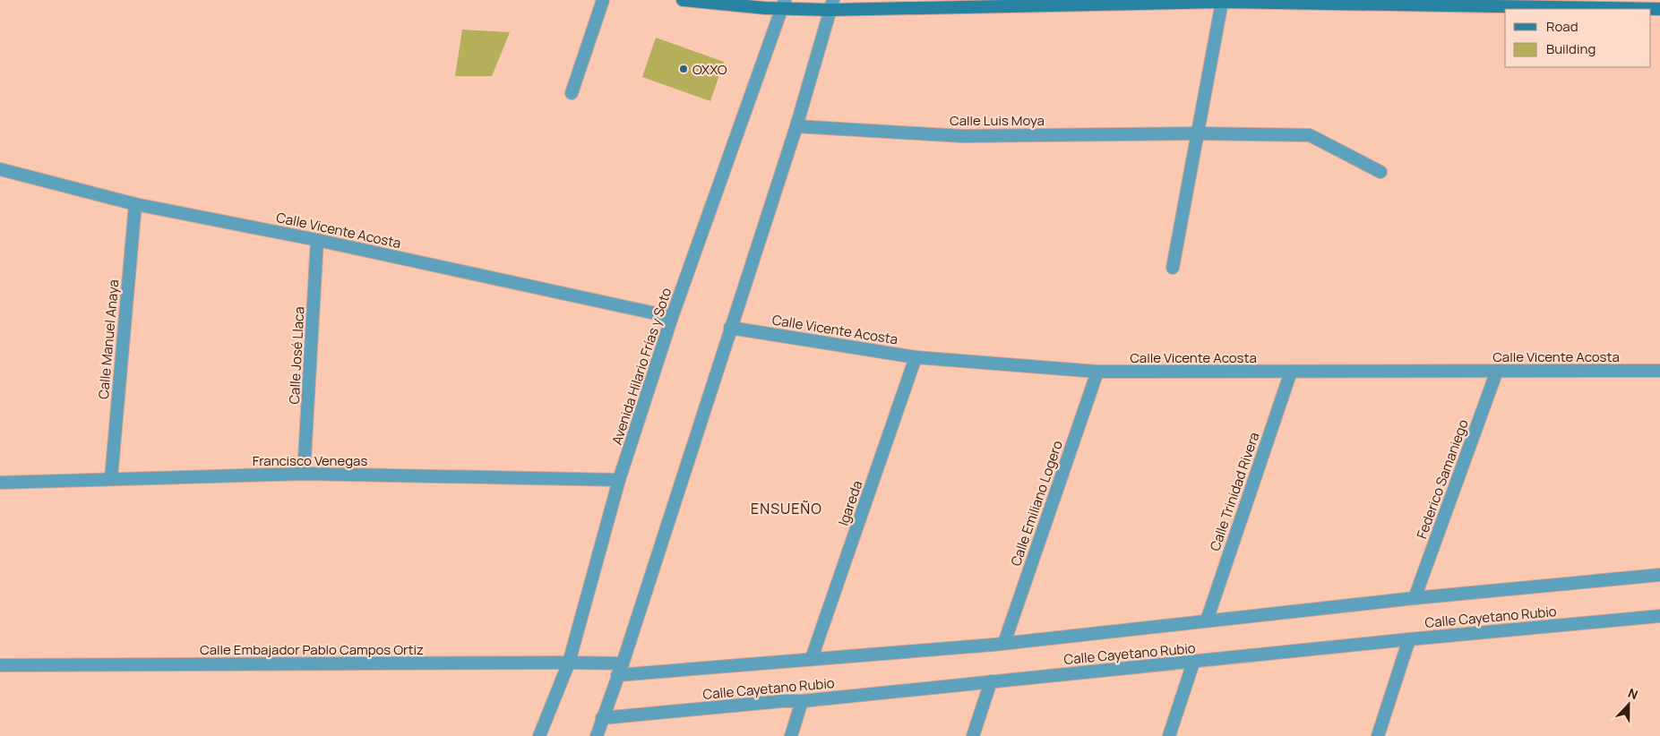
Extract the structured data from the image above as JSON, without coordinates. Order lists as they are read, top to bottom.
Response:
{
  "streets": {
    "street": [
      "Calle Luis Moya",
      "Calle Vicente Acosta",
      "Calle Manuel Anaya",
      "Calle José Llaca",
      "Avenida Hilario Frías y Soto",
      "Francisco Venegas",
      "Federico Samaniego",
      "Calle Trinidad Rivera",
      "Igareda",
      "Calle Emiliano Logero",
      "Calle Cayetano Rubio",
      "Calle Embajador Pablo Campos Ortiz"
    ]
  },
  "crossings": [
    ["Calle Vicente Acosta", "Calle Manuel Anaya"],
    ["Calle Vicente Acosta", "Calle José Llaca"],
    ["Calle Vicente Acosta", "Avenida Hilario Frías y Soto"],
    ["Calle Vicente Acosta", "Federico Samaniego"],
    ["Calle Vicente Acosta", "Calle Trinidad Rivera"],
    ["Calle Vicente Acosta", "Igareda"],
    ["Calle Vicente Acosta", "Calle Emiliano Logero"],
    ["Calle Manuel Anaya", "Francisco Venegas"],
    ["Calle José Llaca", "Francisco Venegas"],
    ["Avenida Hilario Frías y Soto", "Francisco Venegas"],
    ["Avenida Hilario Frías y Soto", "Calle Embajador Pablo Campos Ortiz"],
    ["Federico Samaniego", "Calle Cayetano Rubio"],
    ["Calle Trinidad Rivera", "Calle Cayetano Rubio"],
    ["Igareda", "Calle Cayetano Rubio"],
    ["Calle Emiliano Logero", "Calle Cayetano Rubio"]
  ],
  "districts": ["ENSUEÑO"],
  "places": ["OXXO"],
  "legend": ["Road", "Building"],
  "north": "top"
}
